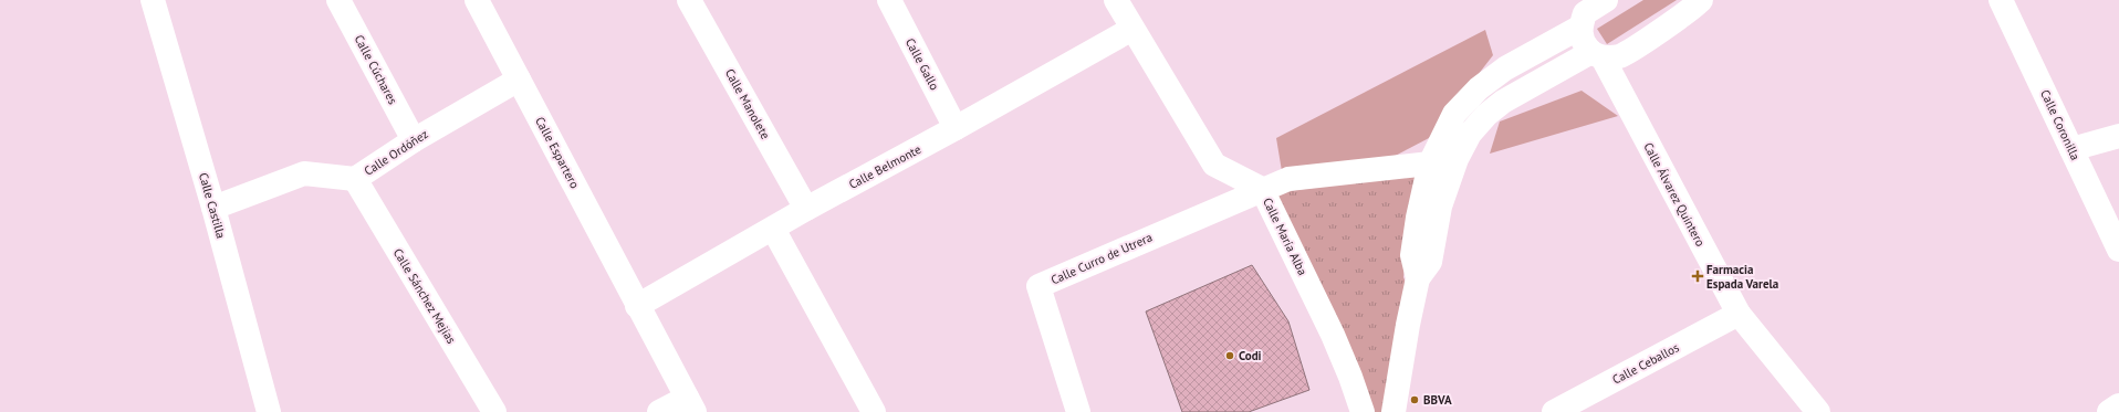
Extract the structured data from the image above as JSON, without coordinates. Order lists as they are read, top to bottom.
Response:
{
  "streets": {
    "street": [
      "Calle Gallo",
      "Calle Cúchares",
      "Calle Manolete",
      "Calle Coronilla",
      "Calle Ordóñez",
      "Calle Espartero",
      "Calle Belmonte",
      "Calle Álvarez Quintero",
      "Calle Castilla",
      "Calle María Alba",
      "Calle Curro de Utrera",
      "Calle Sánchez Mejías",
      "Calle Ceballos"
    ]
  },
  "crossings": [
    ["Calle Gallo", "Calle Belmonte"],
    ["Calle Cúchares", "Calle Ordóñez"],
    ["Calle Manolete", "Calle Belmonte"],
    ["Calle Ordóñez", "Calle Espartero"],
    ["Calle Ordóñez", "Calle Castilla"],
    ["Calle Ordóñez", "Calle Sánchez Mejías"],
    ["Calle Espartero", "Calle Belmonte"],
    ["Calle Belmonte", "Calle María Alba"],
    ["Calle Álvarez Quintero", "Calle Ceballos"],
    ["Calle María Alba", "Calle Curro de Utrera"]
  ],
  "places": {
    "health": ["Farmacia Espada Varela"],
    "other": ["Codi", "BBVA"]
  }
}
